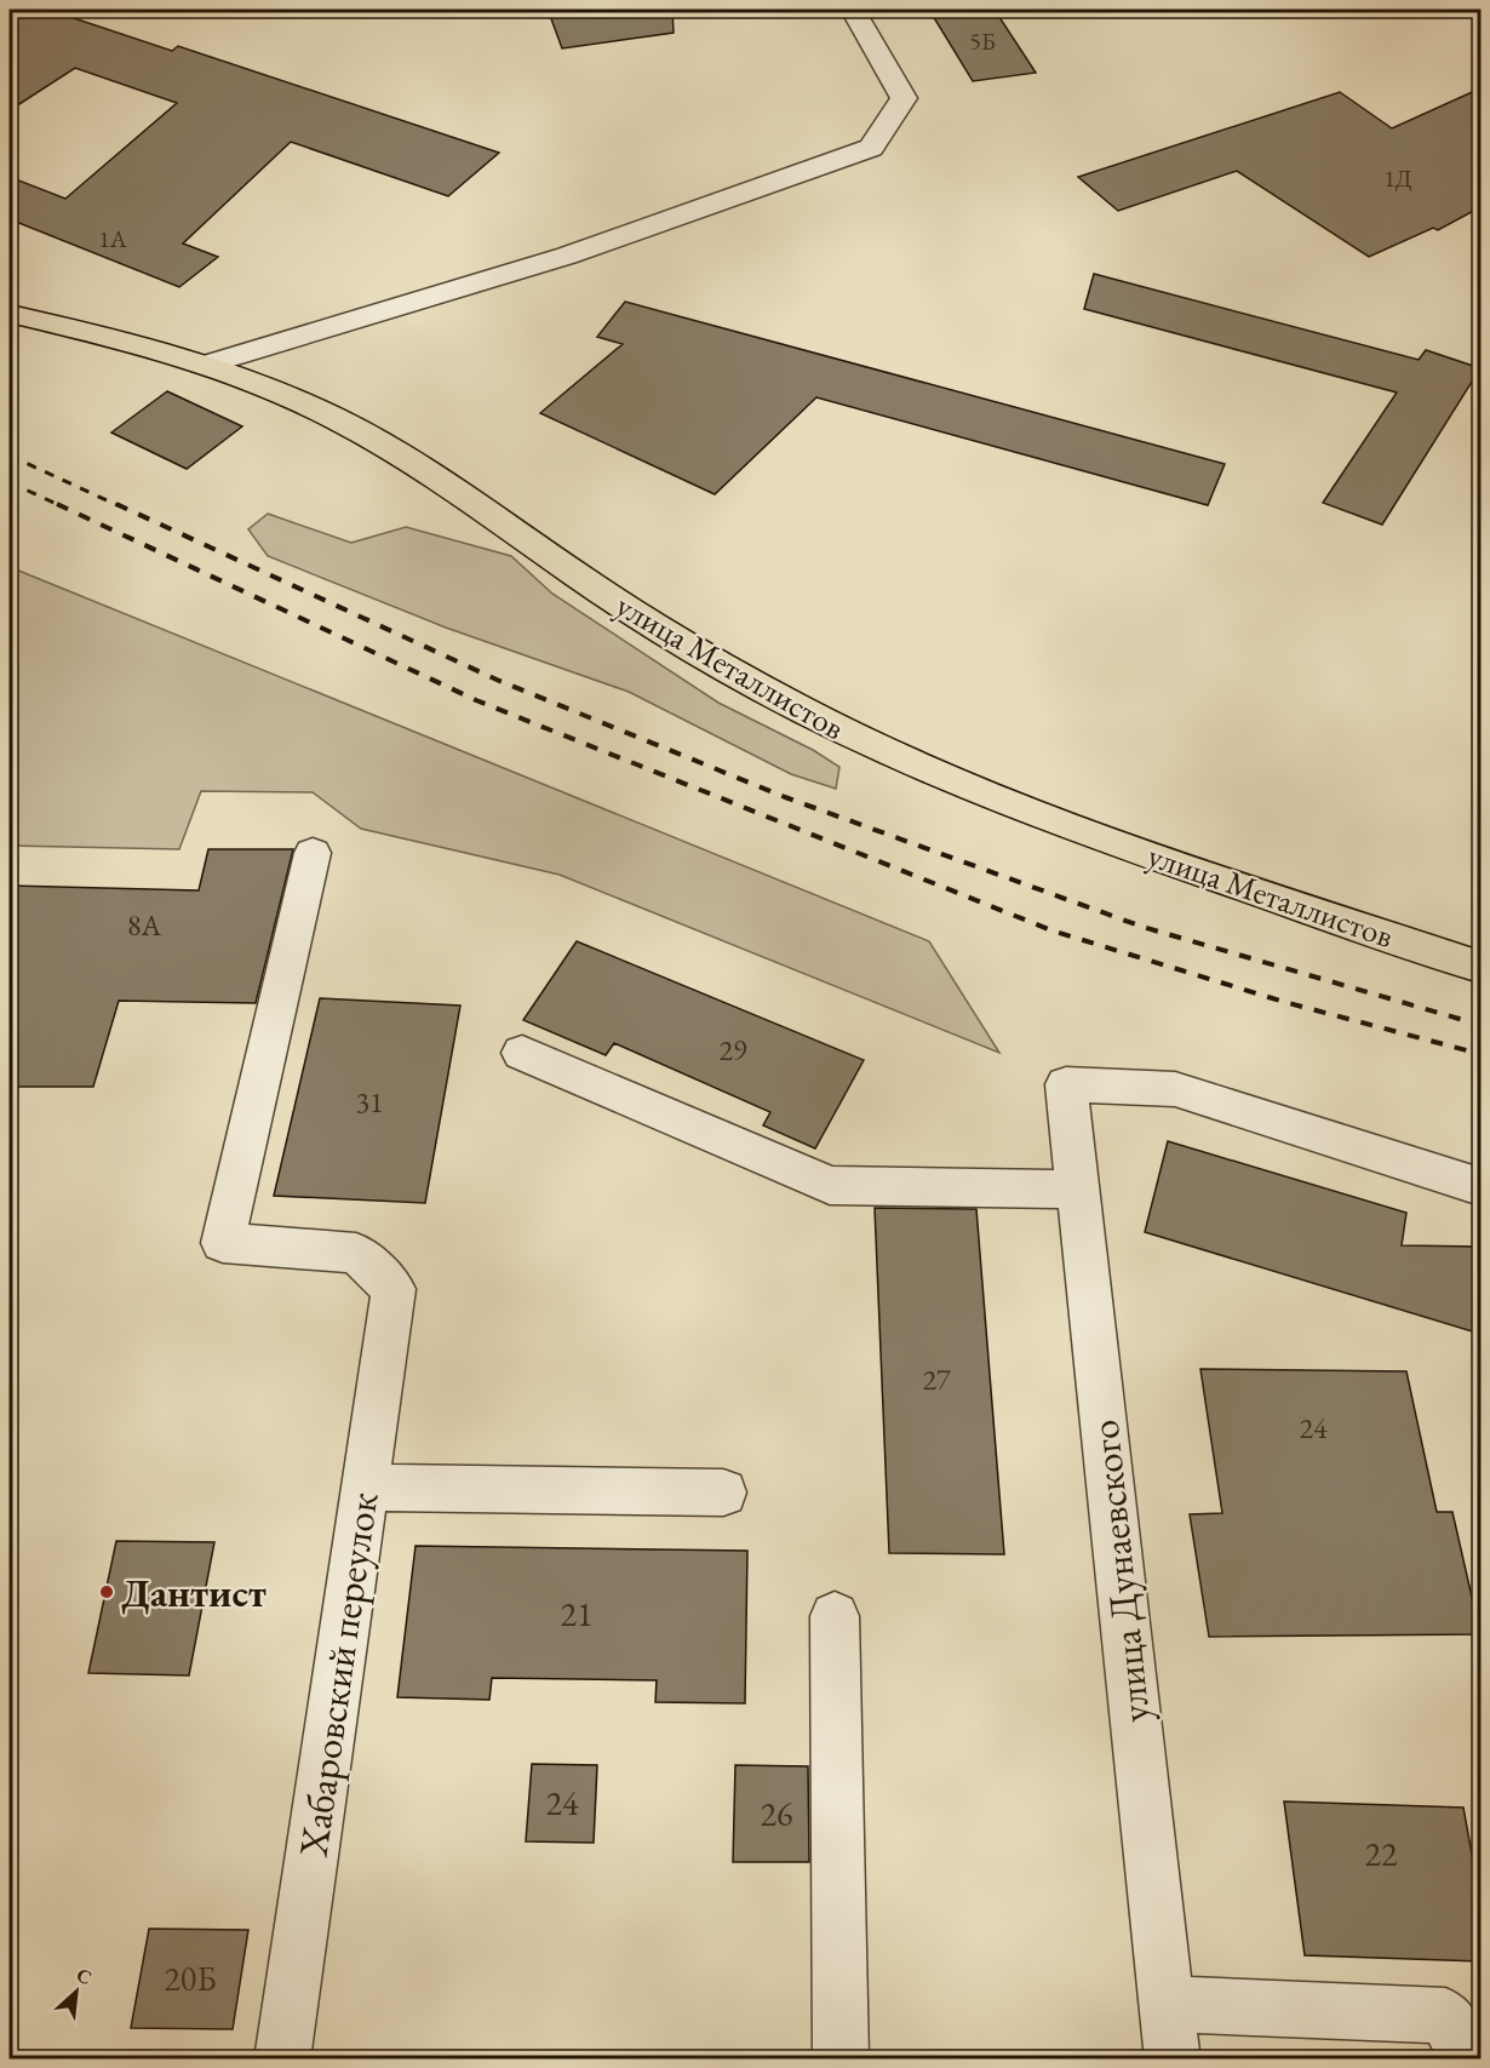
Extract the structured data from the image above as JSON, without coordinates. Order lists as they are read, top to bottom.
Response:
{
  "streets": {
    "main road": ["улица Металлистов"],
    "street": ["улица Дунаевского", "Хабаровский переулок"]
  },
  "places": ["Дантист"],
  "house_numbers": [
    "5Б",
    "1Д",
    "1А",
    "8А",
    "29",
    "31",
    "27",
    "24",
    "21",
    "24",
    "26",
    "22",
    "20Б"
  ],
  "north": "top right"
}
